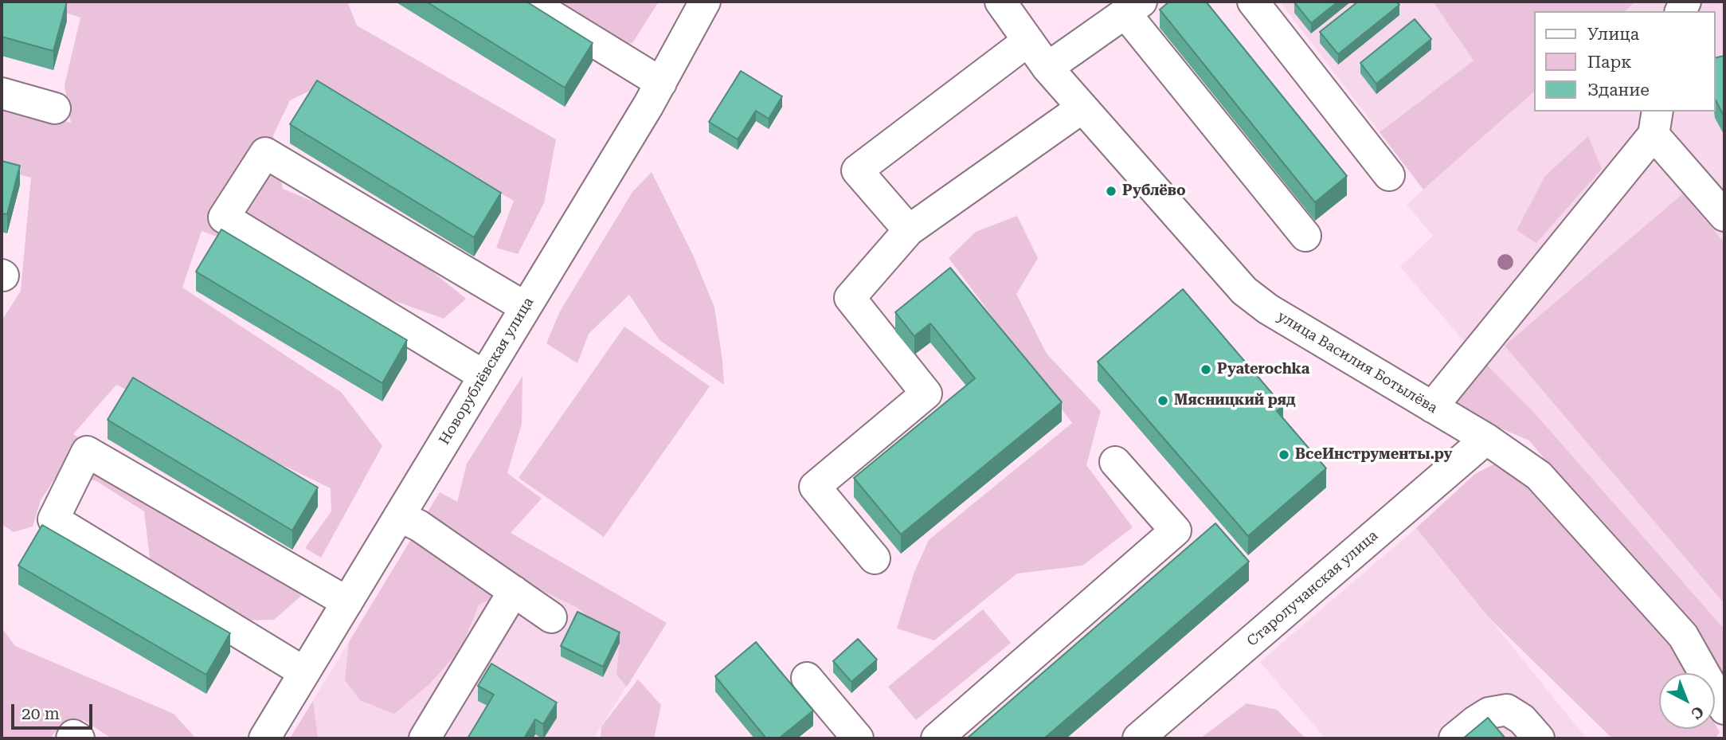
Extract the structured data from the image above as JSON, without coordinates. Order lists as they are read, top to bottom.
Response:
{
  "streets": {
    "street": ["улица Василия Ботылёва", "Новорублёвская улица", "Старолучанская улица"]
  },
  "crossings": [
    ["улица Василия Ботылёва", "Старолучанская улица"]
  ],
  "places": [
    "Рублёво",
    "Pyaterochka",
    "Мясницкий ряд",
    "ВсеИнструменты.ру"
  ],
  "legend": ["Улица", "Парк", "Здание"],
  "scale_bar": "20 m",
  "north": "bottom right"
}
